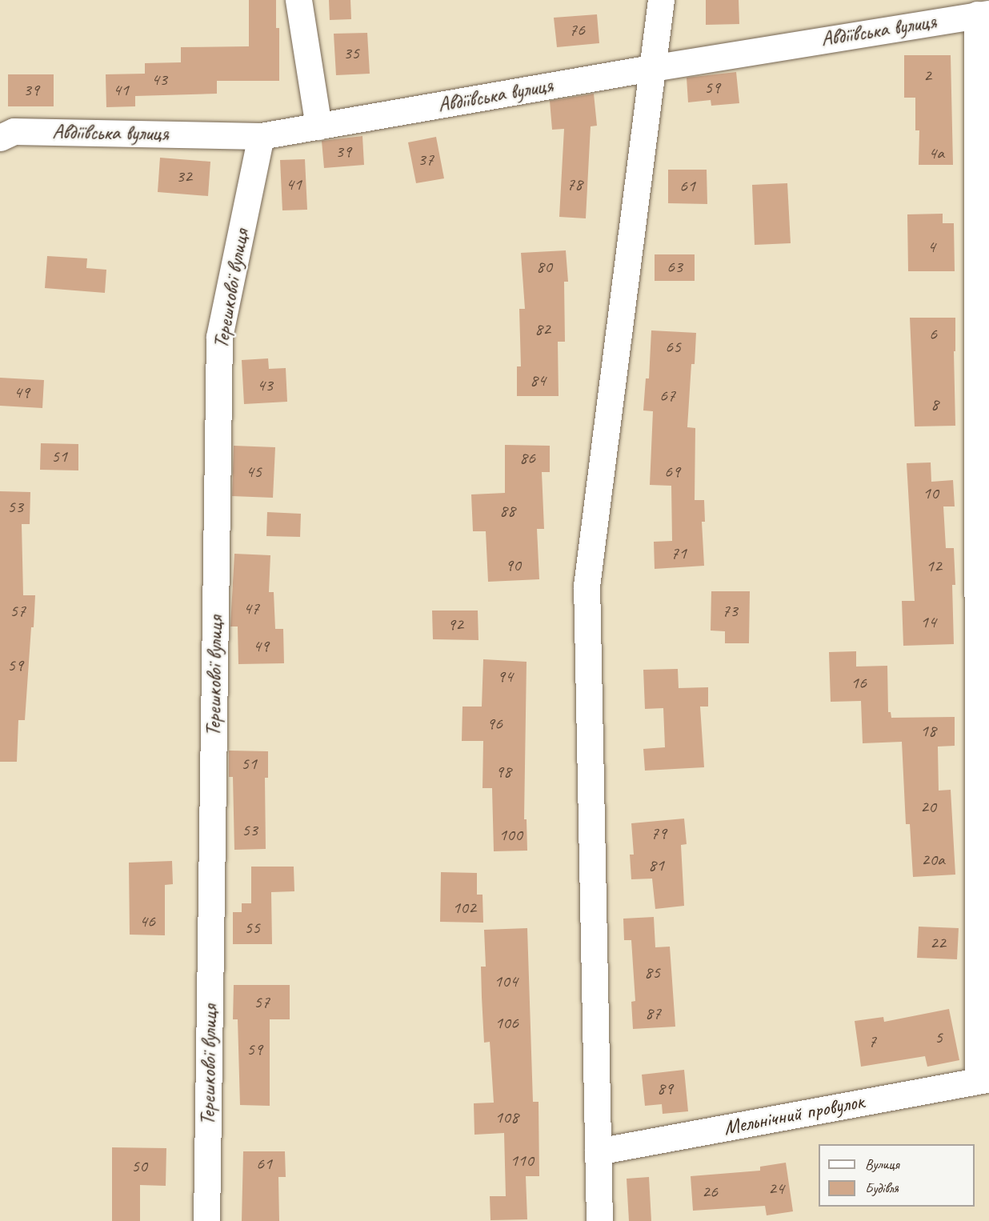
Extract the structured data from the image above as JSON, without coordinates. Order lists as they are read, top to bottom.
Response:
{
  "streets": {
    "street": ["Авдіївська вулиця", "Терешкової вулиця", "Мельнiчний провулок"]
  },
  "crossings": [
    ["Авдіївська вулиця", "Терешкової вулиця"]
  ],
  "house_numbers": [
    "76",
    "35",
    "2",
    "43",
    "59",
    "39",
    "41",
    "39",
    "4а",
    "37",
    "32",
    "41",
    "78",
    "61",
    "4",
    "80",
    "63",
    "82",
    "6",
    "65",
    "84",
    "43",
    "49",
    "67",
    "8",
    "51",
    "86",
    "45",
    "69",
    "10",
    "53",
    "88",
    "71",
    "90",
    "12",
    "47",
    "57",
    "73",
    "14",
    "92",
    "49",
    "59",
    "94",
    "16",
    "96",
    "18",
    "51",
    "98",
    "20",
    "53",
    "79",
    "100",
    "20а",
    "81",
    "102",
    "46",
    "55",
    "22",
    "85",
    "104",
    "57",
    "87",
    "106",
    "5",
    "7",
    "59",
    "89",
    "108",
    "110",
    "61",
    "50",
    "24",
    "26"
  ],
  "legend": ["Вулиця", "Будівля"]
}
